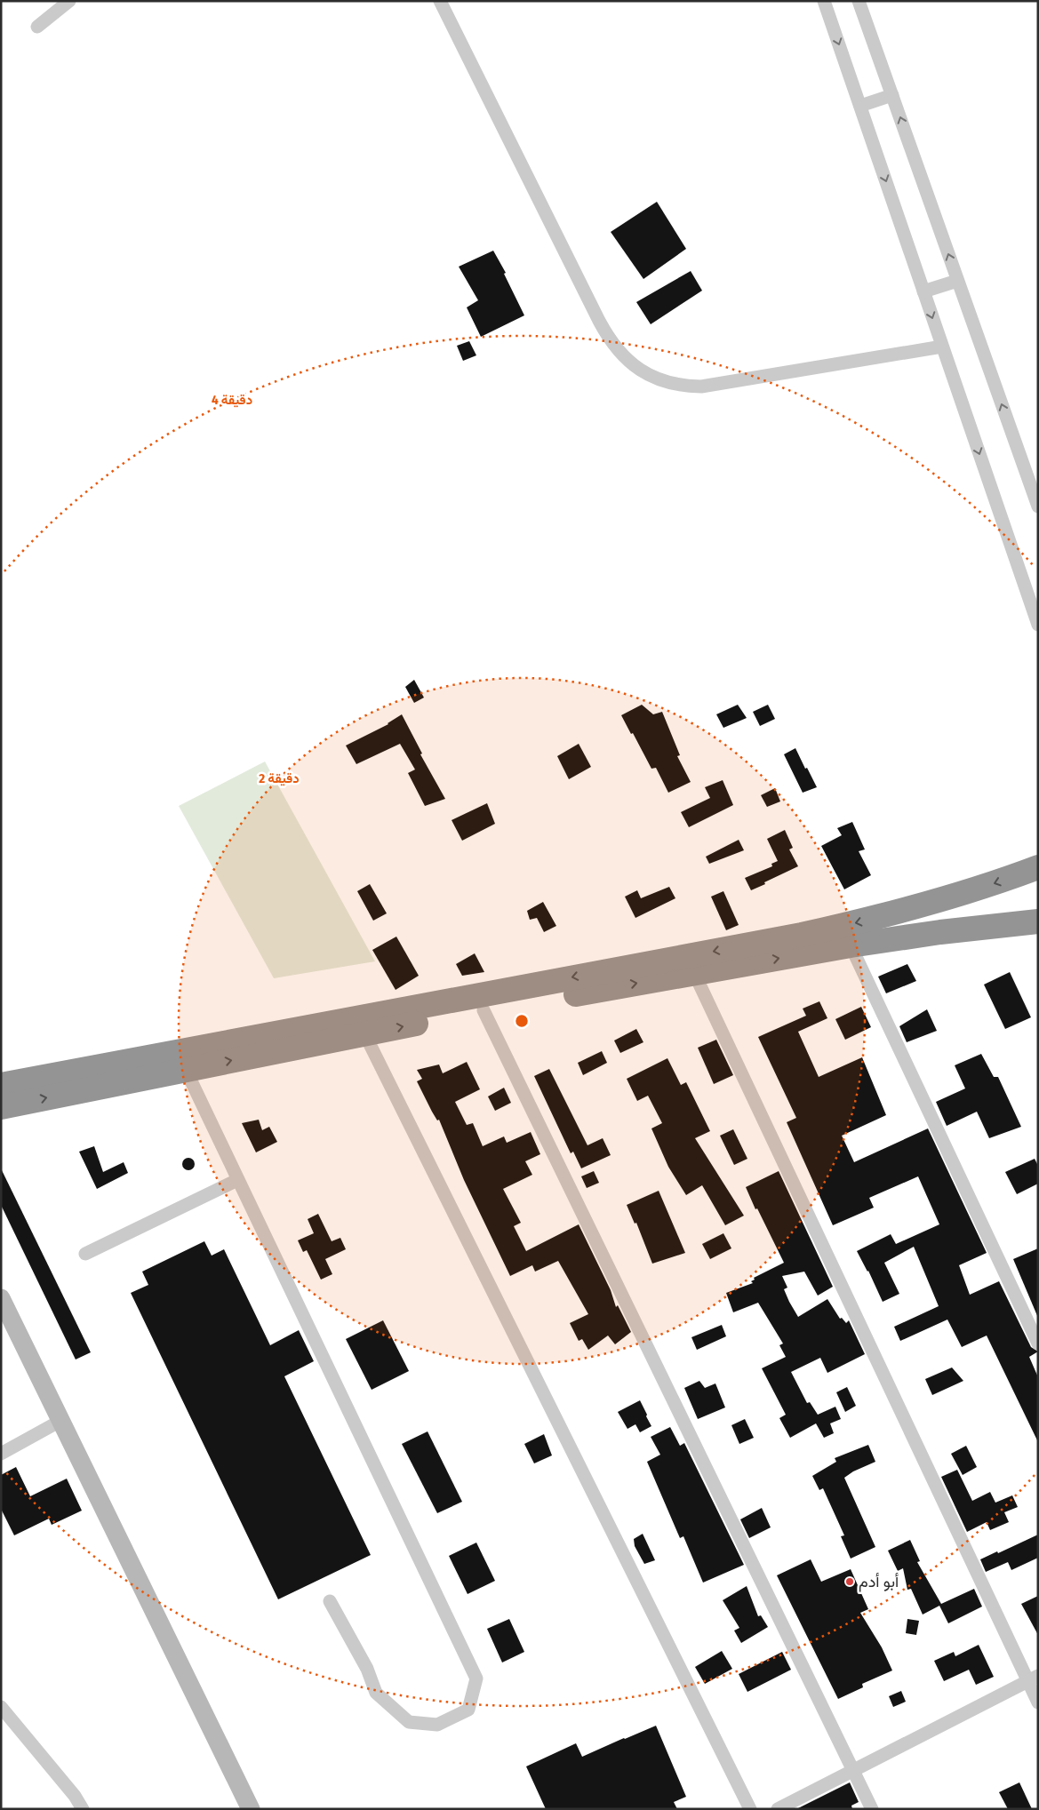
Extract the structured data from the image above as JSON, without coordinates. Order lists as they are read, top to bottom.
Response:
{
  "places": ["أبو أدم"],
  "rings": ["4 دقيقة", "2 دقيقة"]
}
